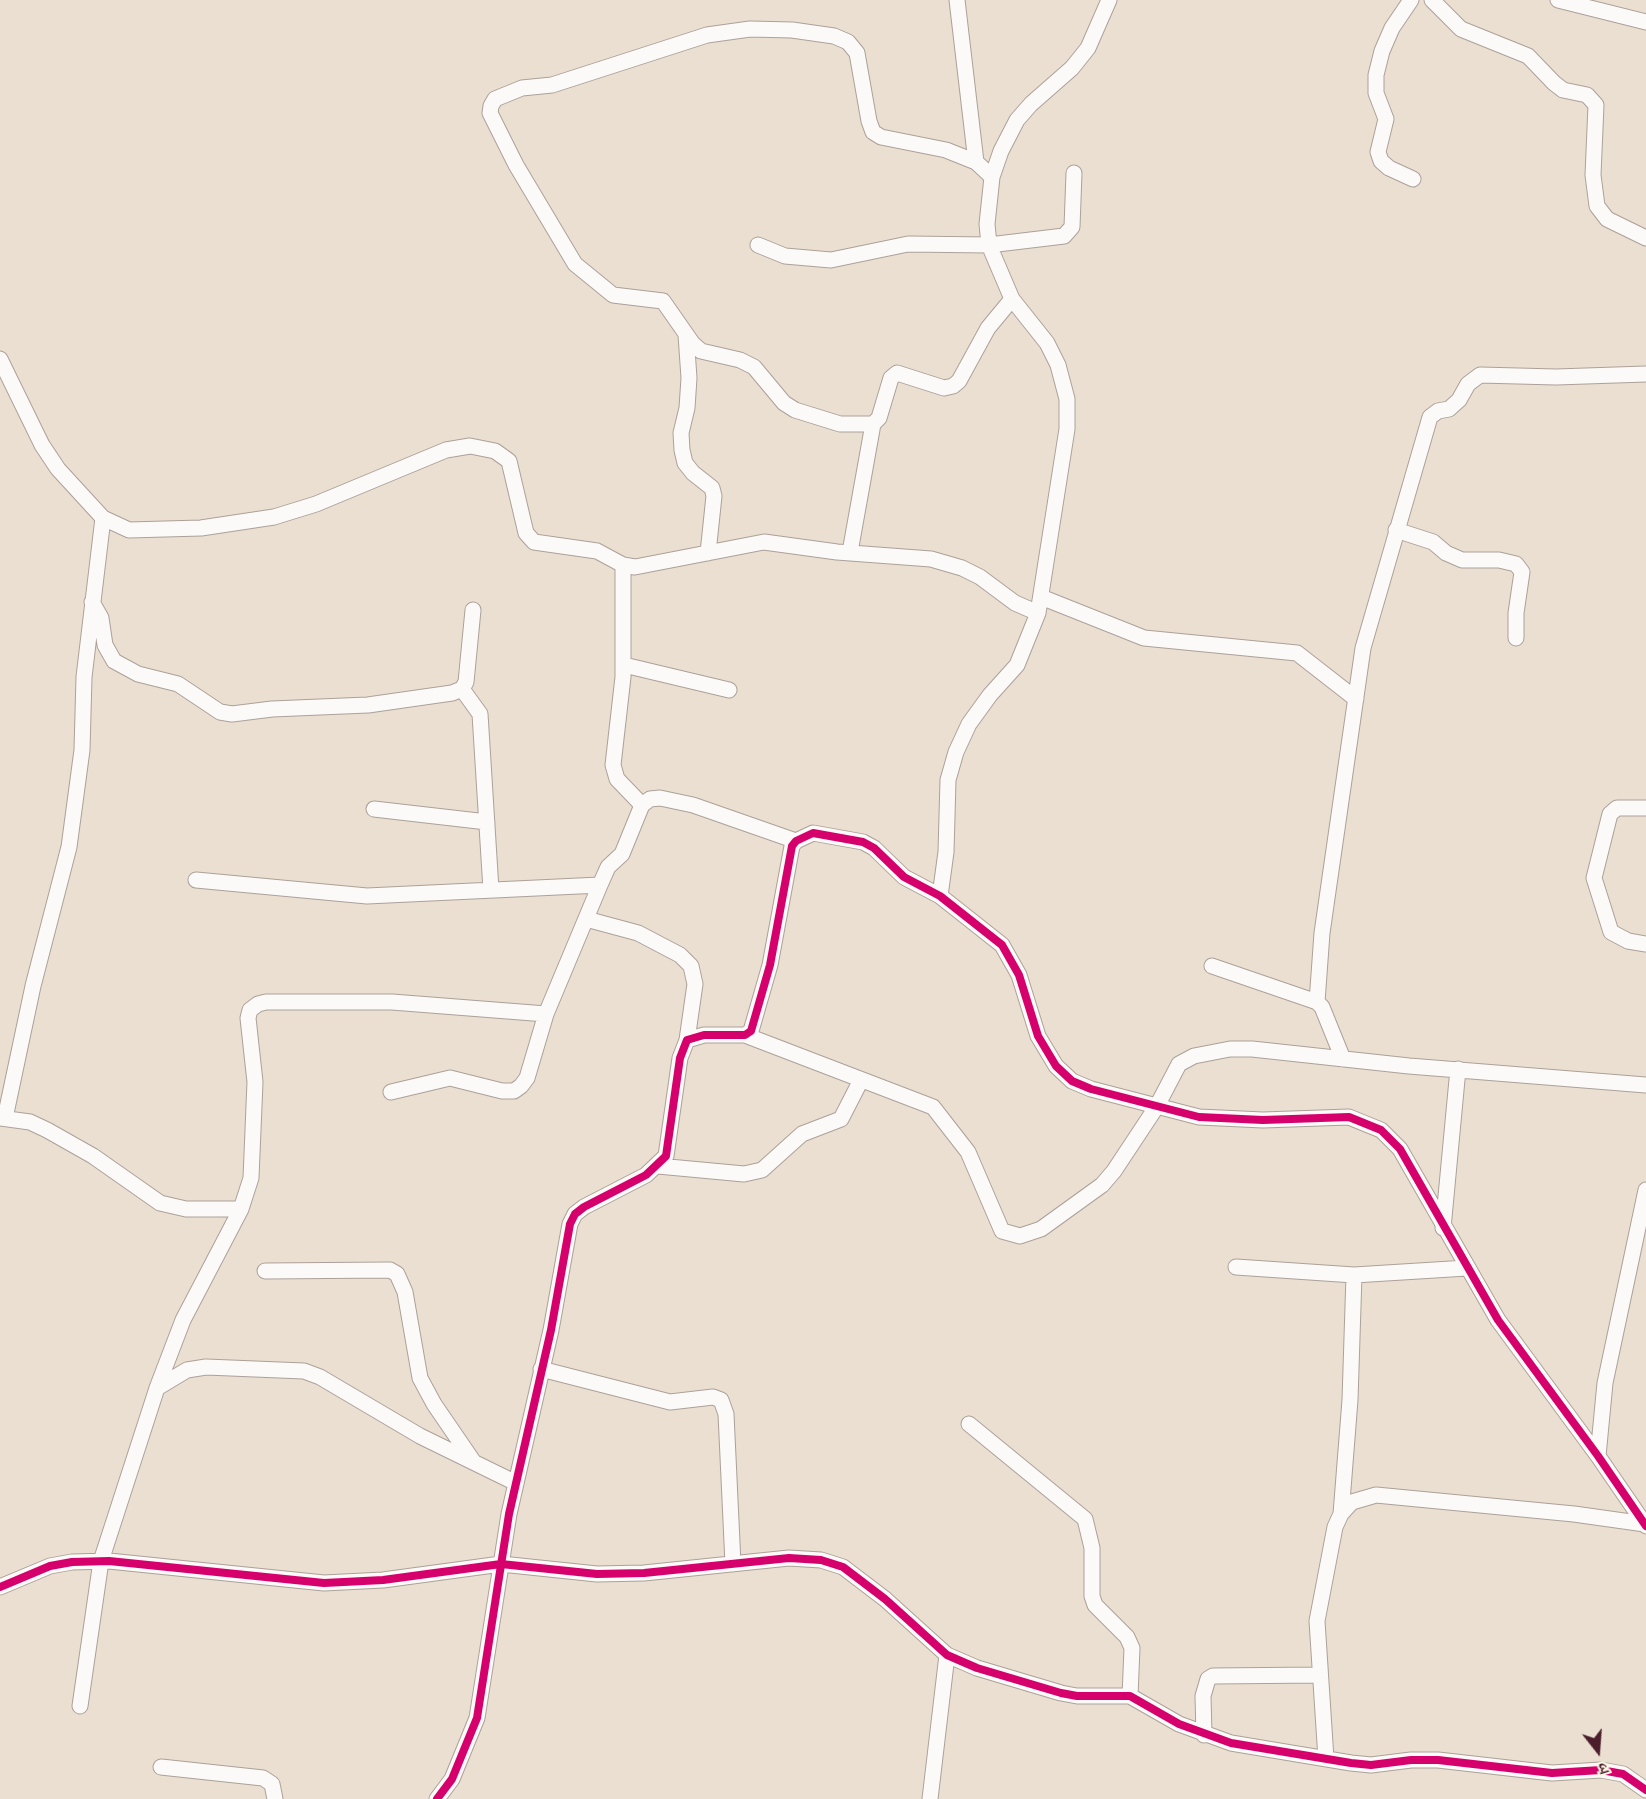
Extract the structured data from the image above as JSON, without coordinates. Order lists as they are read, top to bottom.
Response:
{
  "north": "bottom"
}
